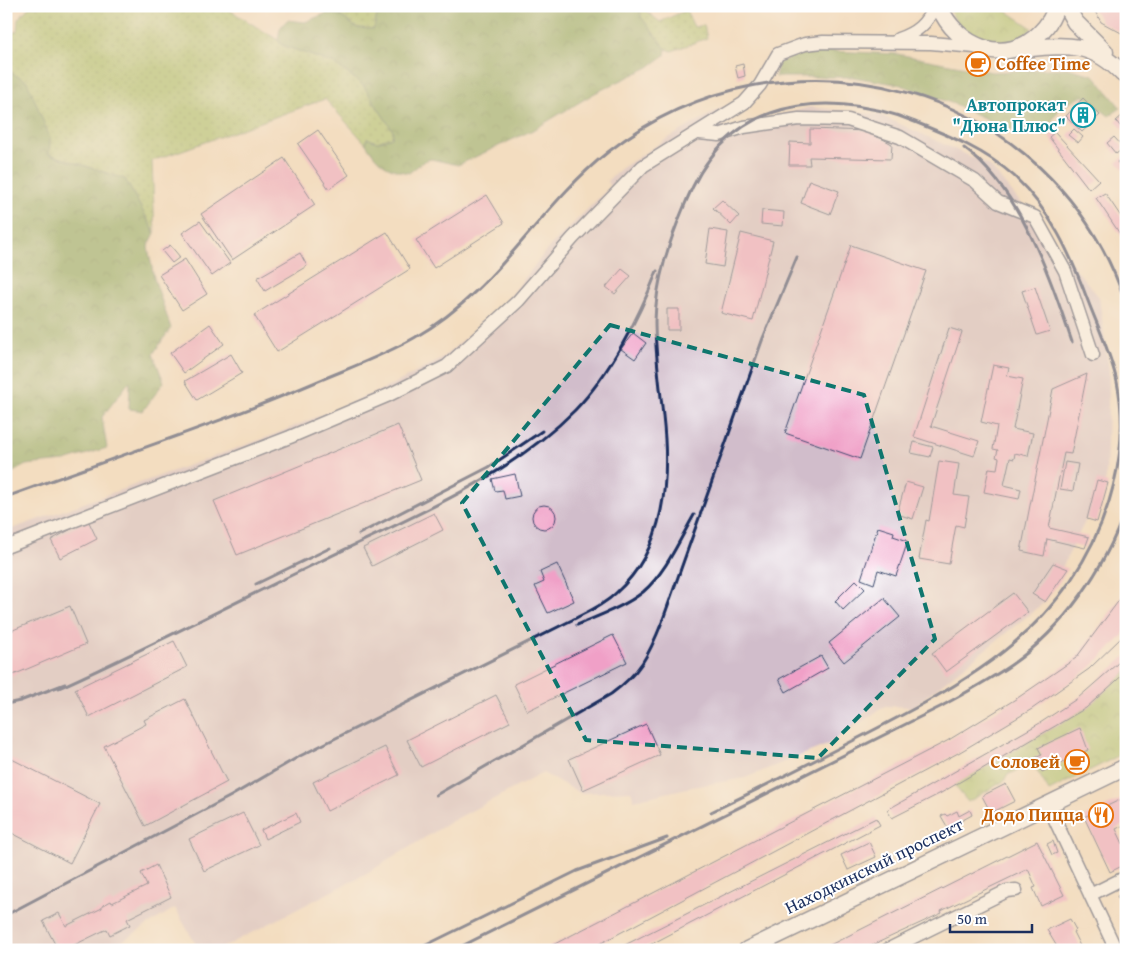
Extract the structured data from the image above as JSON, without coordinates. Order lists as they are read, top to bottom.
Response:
{
  "streets": {
    "main road": ["Находкинский проспект"]
  },
  "places": {
    "cafe": ["Coffee Time", "Соловей"],
    "building": ["Автопрокат \"Дюна Плюс\""],
    "restaurant": ["Додо Пицца"]
  },
  "scale_bar": "50 m"
}
